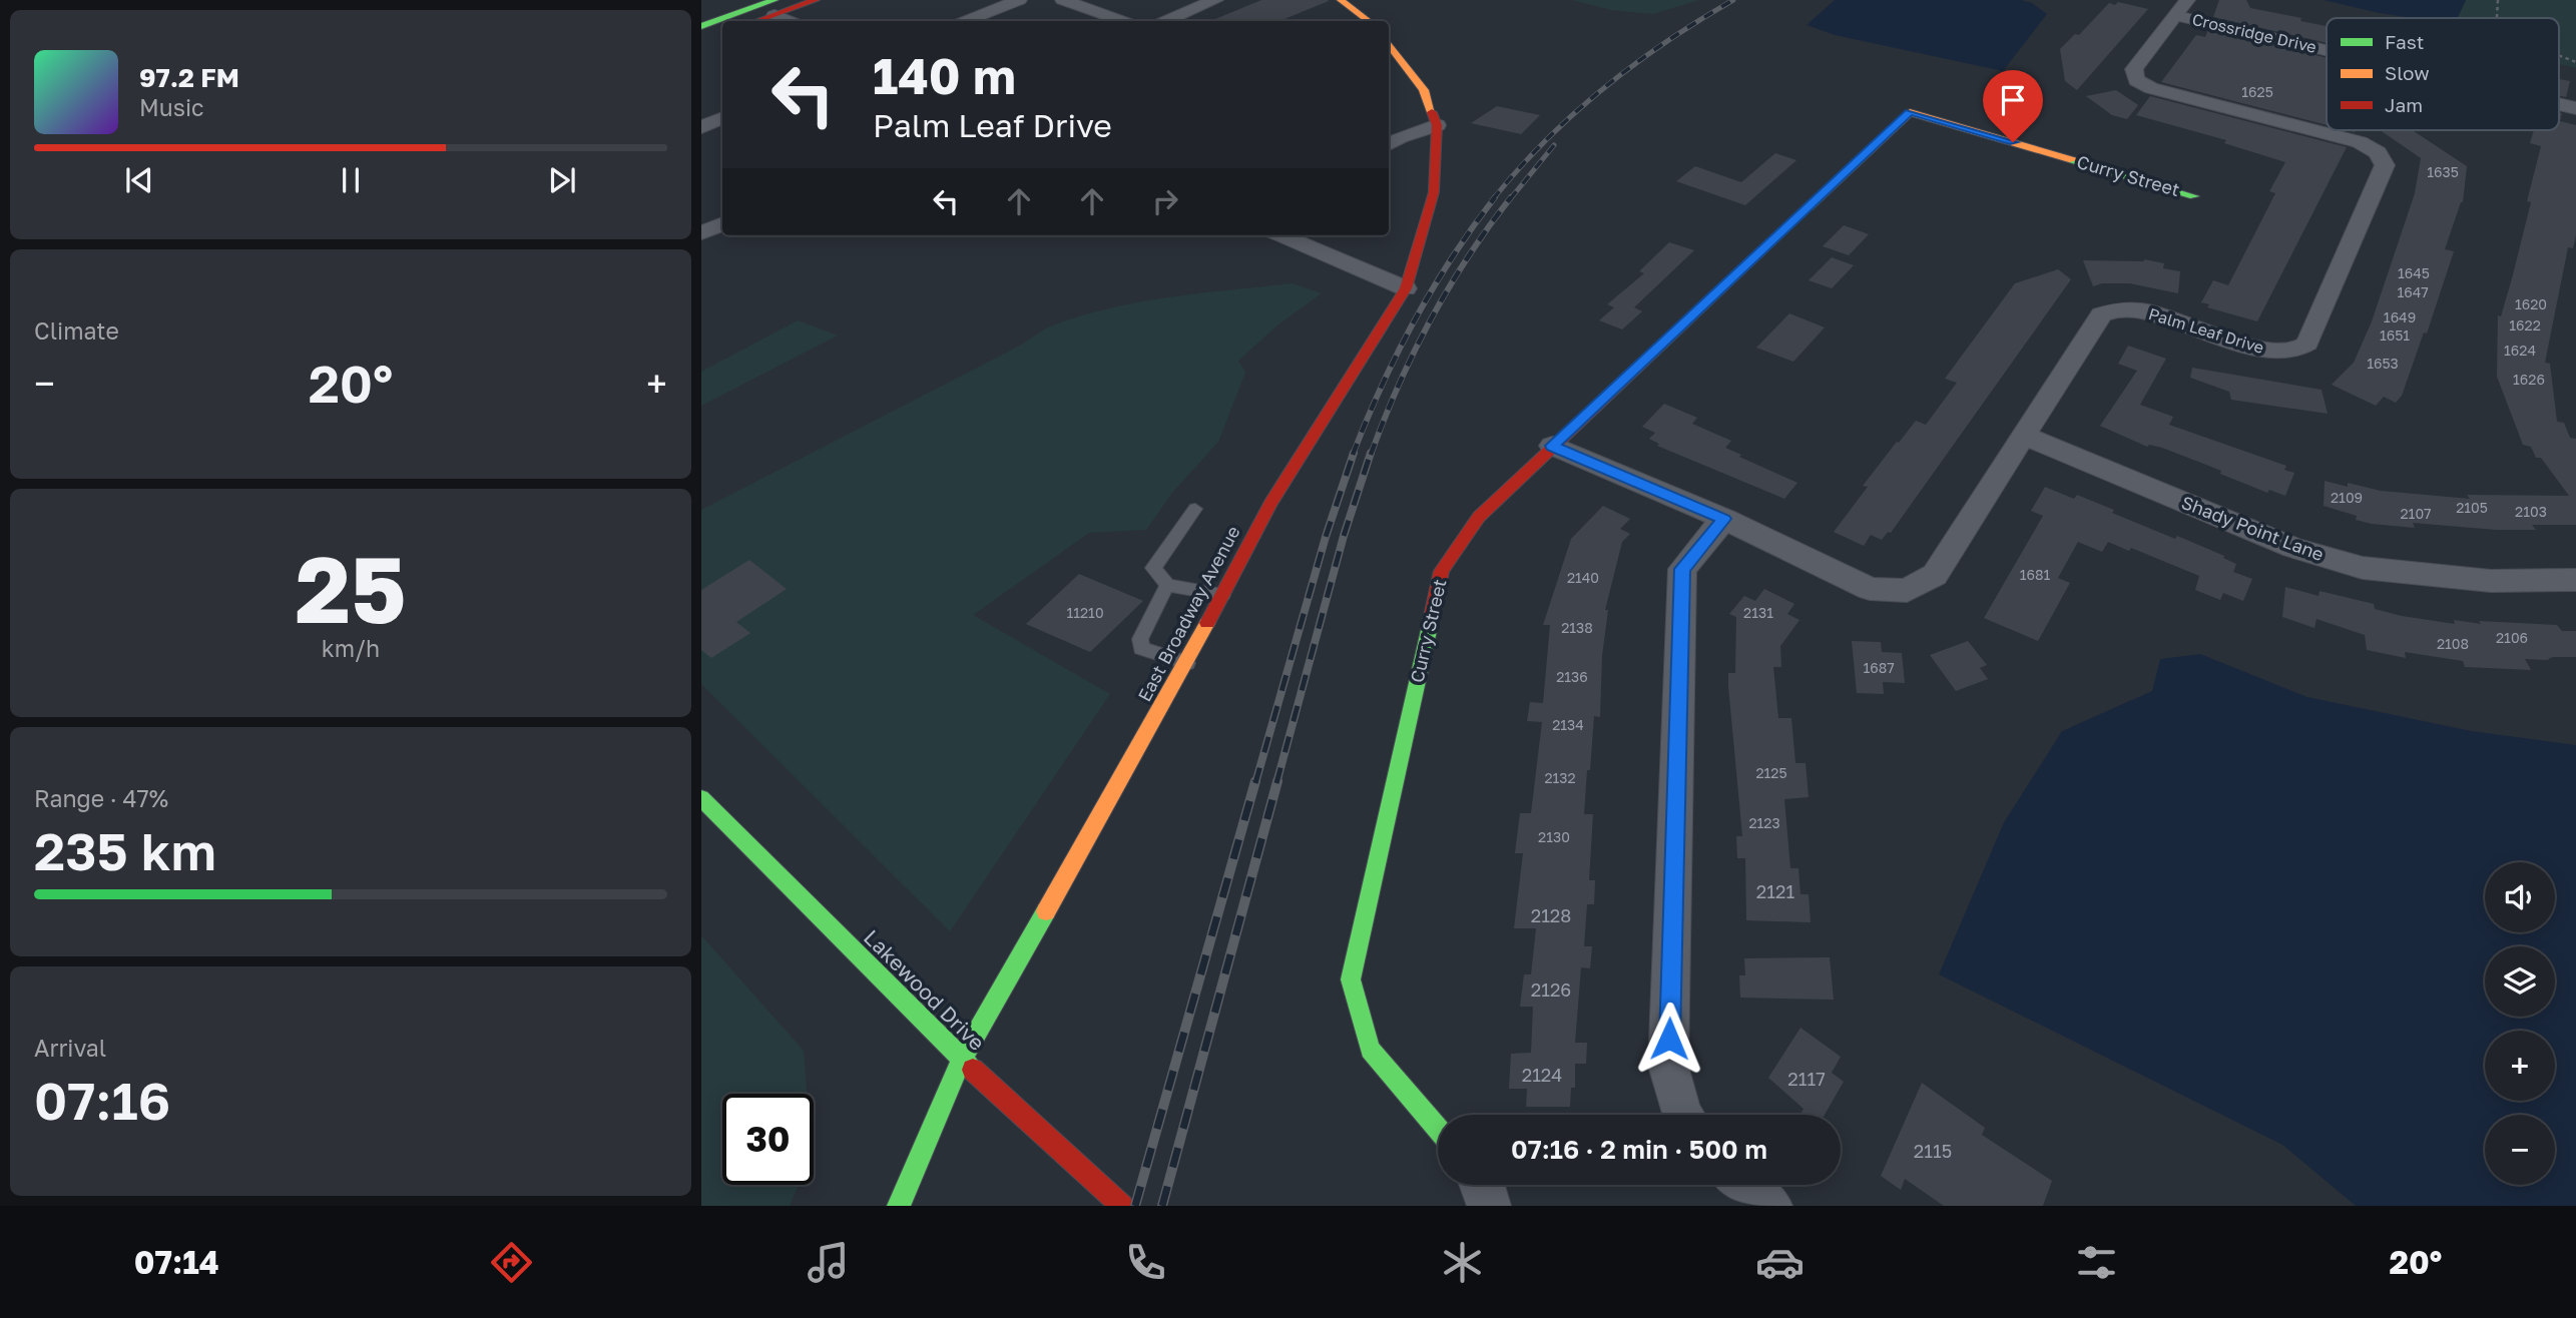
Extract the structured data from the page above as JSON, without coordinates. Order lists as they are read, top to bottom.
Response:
{
  "streets": {
    "street": [
      "Crossridge Drive",
      "Curry Street",
      "Palm Leaf Drive",
      "Shady Point Lane",
      "East Broadway Avenue",
      "Lakewood Drive"
    ]
  },
  "crossings": [
    ["Crossridge Drive", "Palm Leaf Drive"],
    ["Curry Street", "Palm Leaf Drive"],
    ["Palm Leaf Drive", "Shady Point Lane"],
    ["East Broadway Avenue", "Lakewood Drive"]
  ],
  "house_numbers": [
    "1625",
    "1635",
    "1645",
    "1647",
    "1620",
    "1649",
    "1622",
    "1651",
    "1624",
    "1653",
    "1626",
    "2109",
    "2105",
    "2103",
    "2107",
    "1681",
    "2140",
    "11210",
    "2131",
    "2138",
    "2106",
    "2108",
    "1687",
    "2136",
    "2134",
    "2125",
    "2132",
    "2123",
    "2130",
    "2121",
    "2128",
    "2126",
    "2124",
    "2117",
    "2115"
  ],
  "legend": ["Fast", "Slow", "Jam"],
  "page": {
    "turn": ["140 m", "Palm Leaf Drive"],
    "song": ["97.2 FM", "Music"],
    "tile": [
      "Climate",
      ["25", "km/h"],
      ["Range · 47%", "235 km"],
      ["Arrival", "07:16"]
    ],
    "heat": ["−", "20°", "+"],
    "map_buttons": ["+", "−"],
    "limit": "30",
    "trip": "07:16 · 2 min · 500 m",
    "tabs": ["07:14", "20°"]
  }
}
